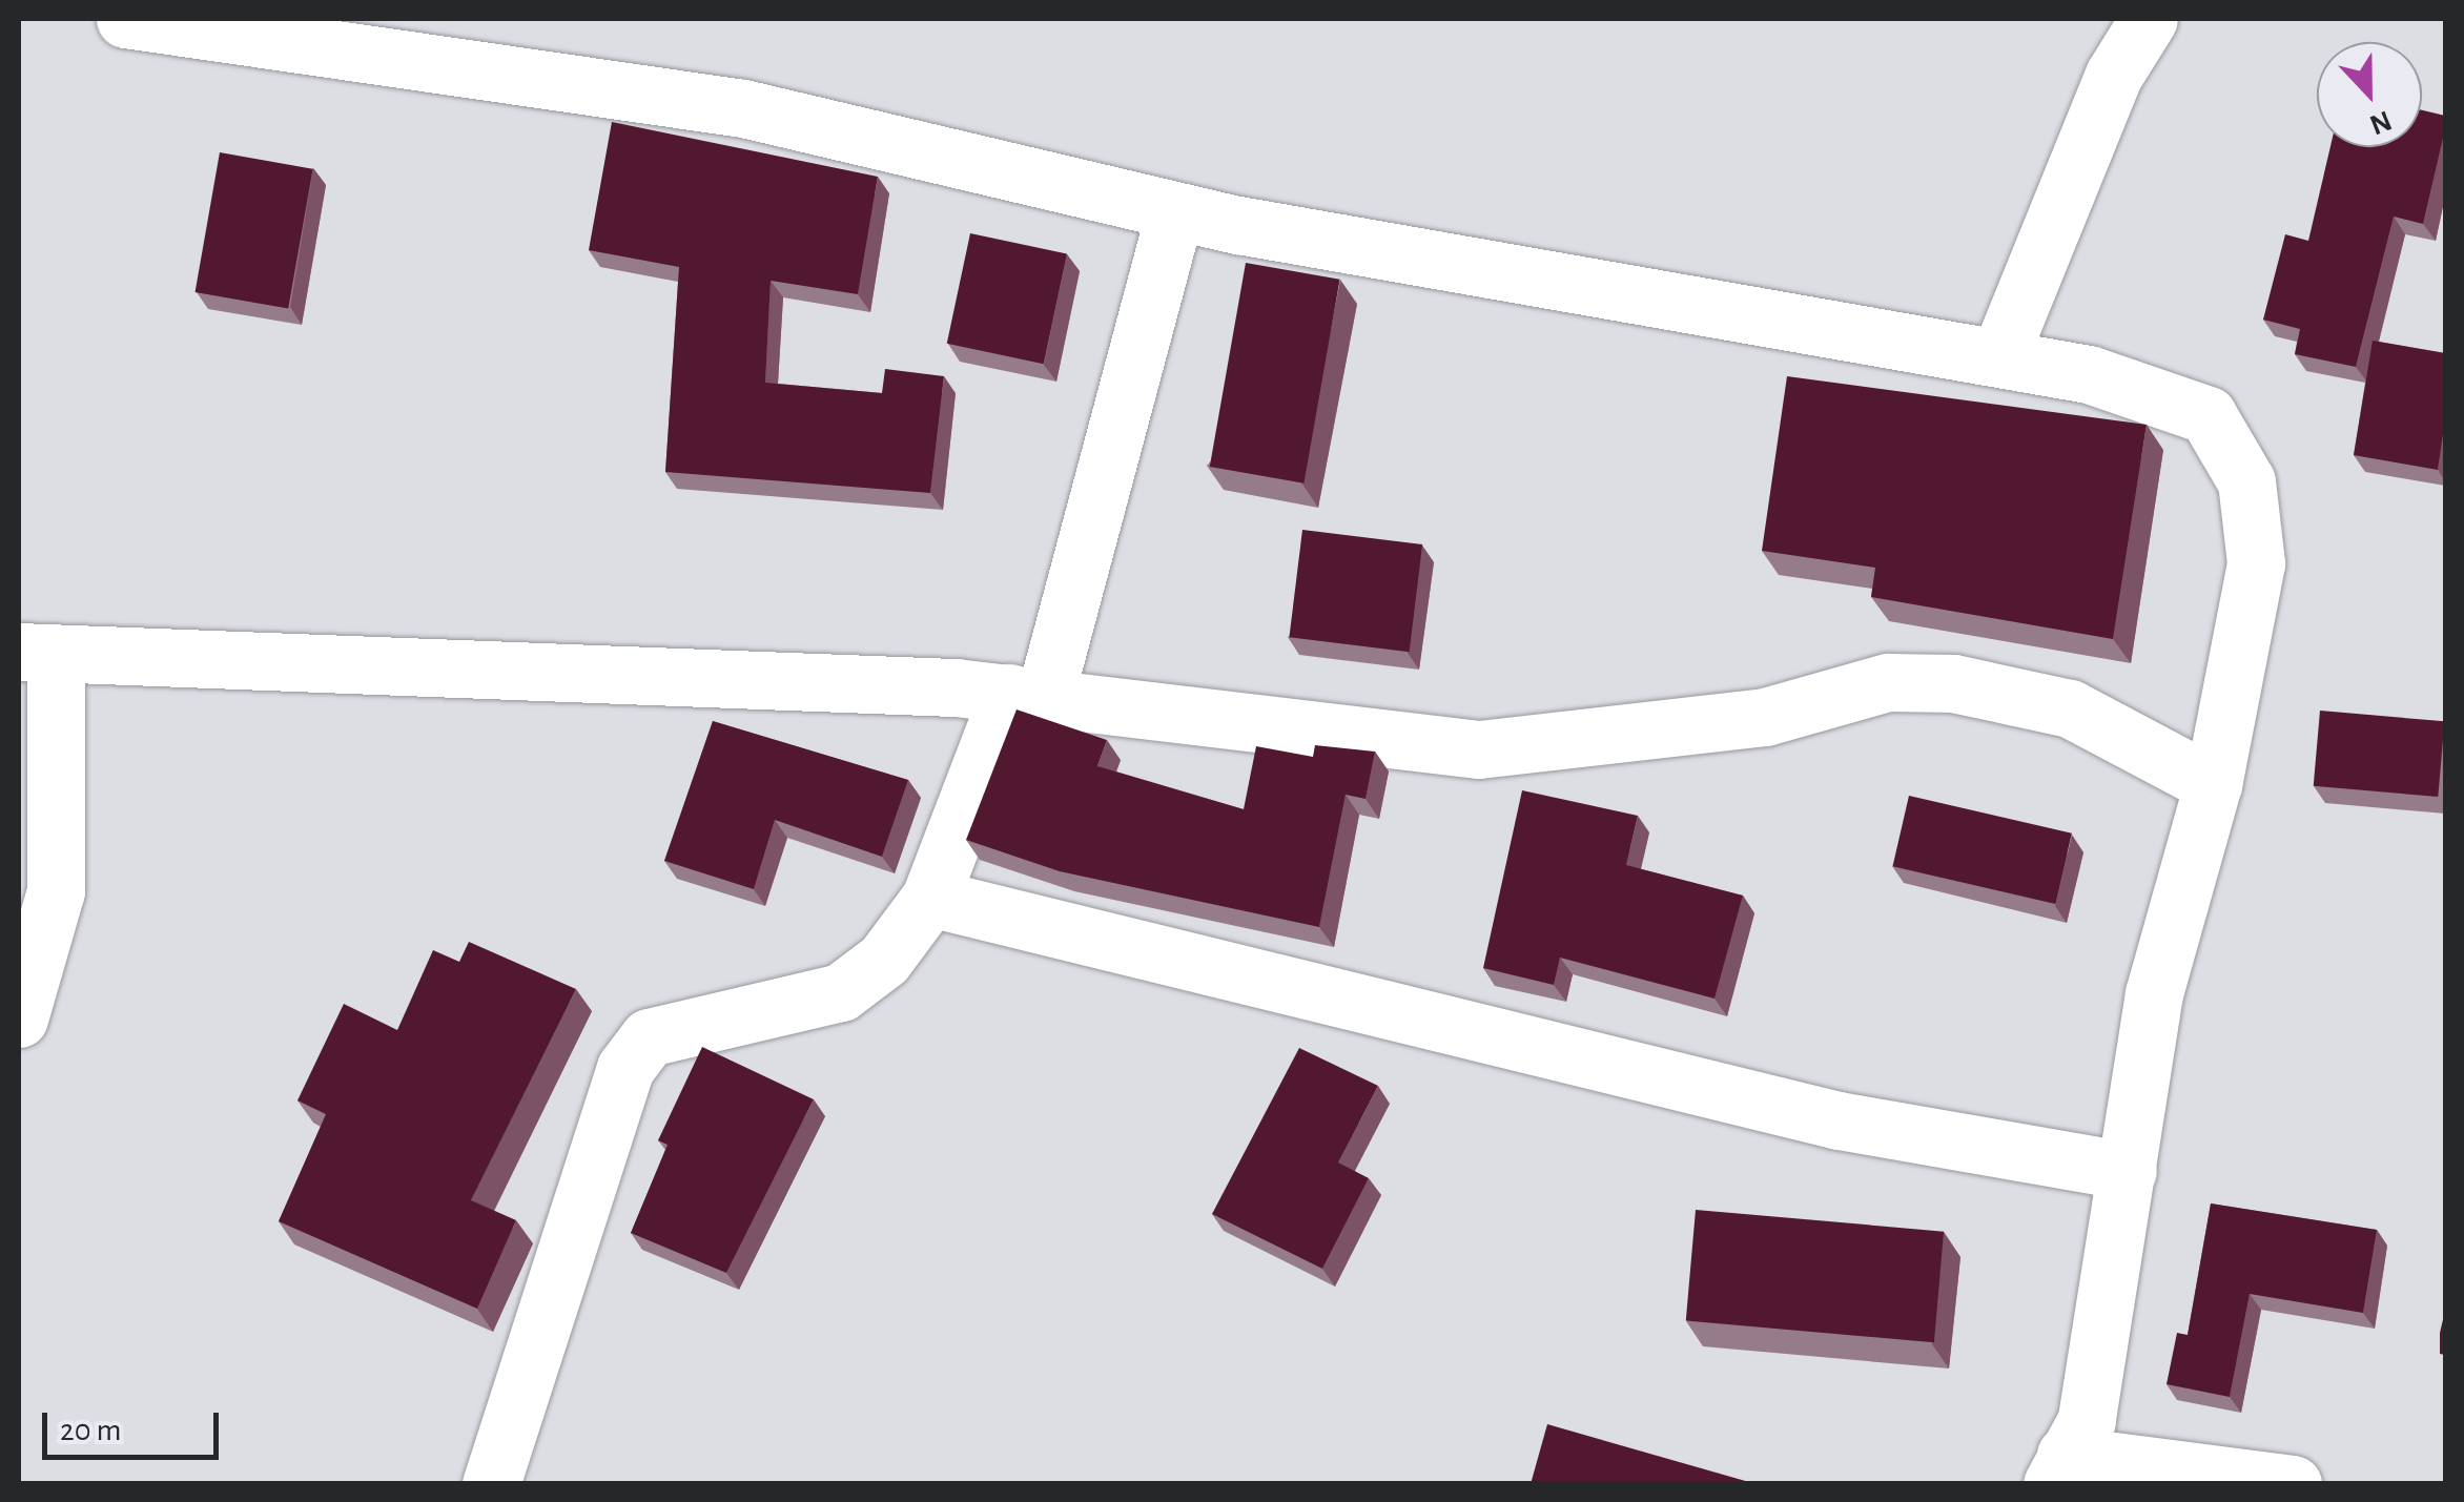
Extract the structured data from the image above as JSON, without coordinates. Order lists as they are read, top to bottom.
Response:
{
  "scale_bar": "20 m",
  "north": "bottom"
}
